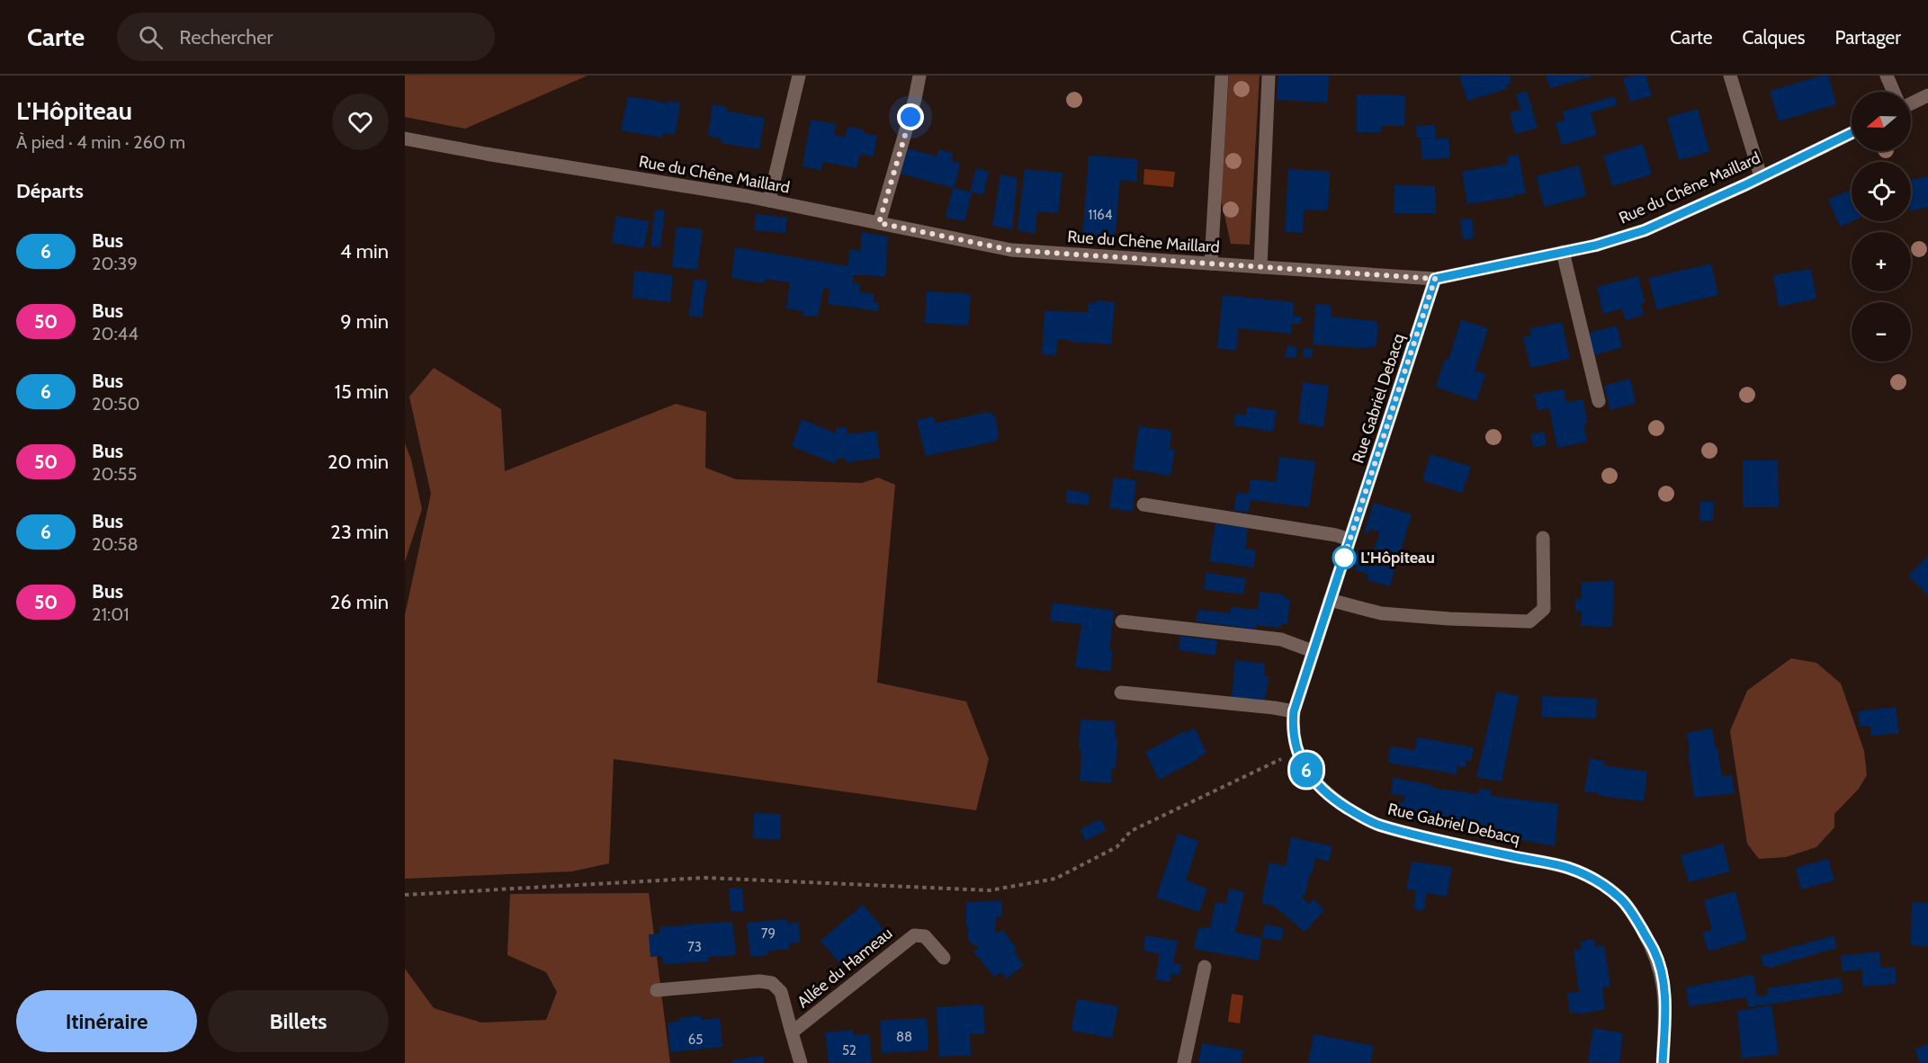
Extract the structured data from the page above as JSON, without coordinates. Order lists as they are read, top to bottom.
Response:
{
  "streets": {
    "street": ["Rue du Chêne Maillard", "Rue Gabriel Debacq", "Allée du Hameau"]
  },
  "crossings": [
    ["Rue du Chêne Maillard", "Rue Gabriel Debacq"]
  ],
  "places": ["L'Hôpiteau"],
  "lines": ["bus line 6"],
  "house_numbers": [
    "1164",
    "79",
    "73",
    "88",
    "65",
    "52"
  ],
  "north": "left",
  "page": {
    "header": "Carte",
    "search": "Rechercher",
    "nav": ["Carte", "Calques", "Partager"],
    "heading": [
      ["L'Hôpiteau", "À pied · 4 min · 260 m"],
      "Départs"
    ],
    "on_map": "6",
    "map_buttons": ["+", "−"],
    "list": [
      {
        "mark": "6",
        "name": "Bus",
        "note": "20:39",
        "value": "4 min"
      },
      {
        "mark": "50",
        "name": "Bus",
        "note": "20:44",
        "value": "9 min"
      },
      {
        "mark": "6",
        "name": "Bus",
        "note": "20:50",
        "value": "15 min"
      },
      {
        "mark": "50",
        "name": "Bus",
        "note": "20:55",
        "value": "20 min"
      },
      {
        "mark": "6",
        "name": "Bus",
        "note": "20:58",
        "value": "23 min"
      },
      {
        "mark": "50",
        "name": "Bus",
        "note": "21:01",
        "value": "26 min"
      }
    ],
    "buttons": ["Itinéraire", "Billets"]
  }
}
